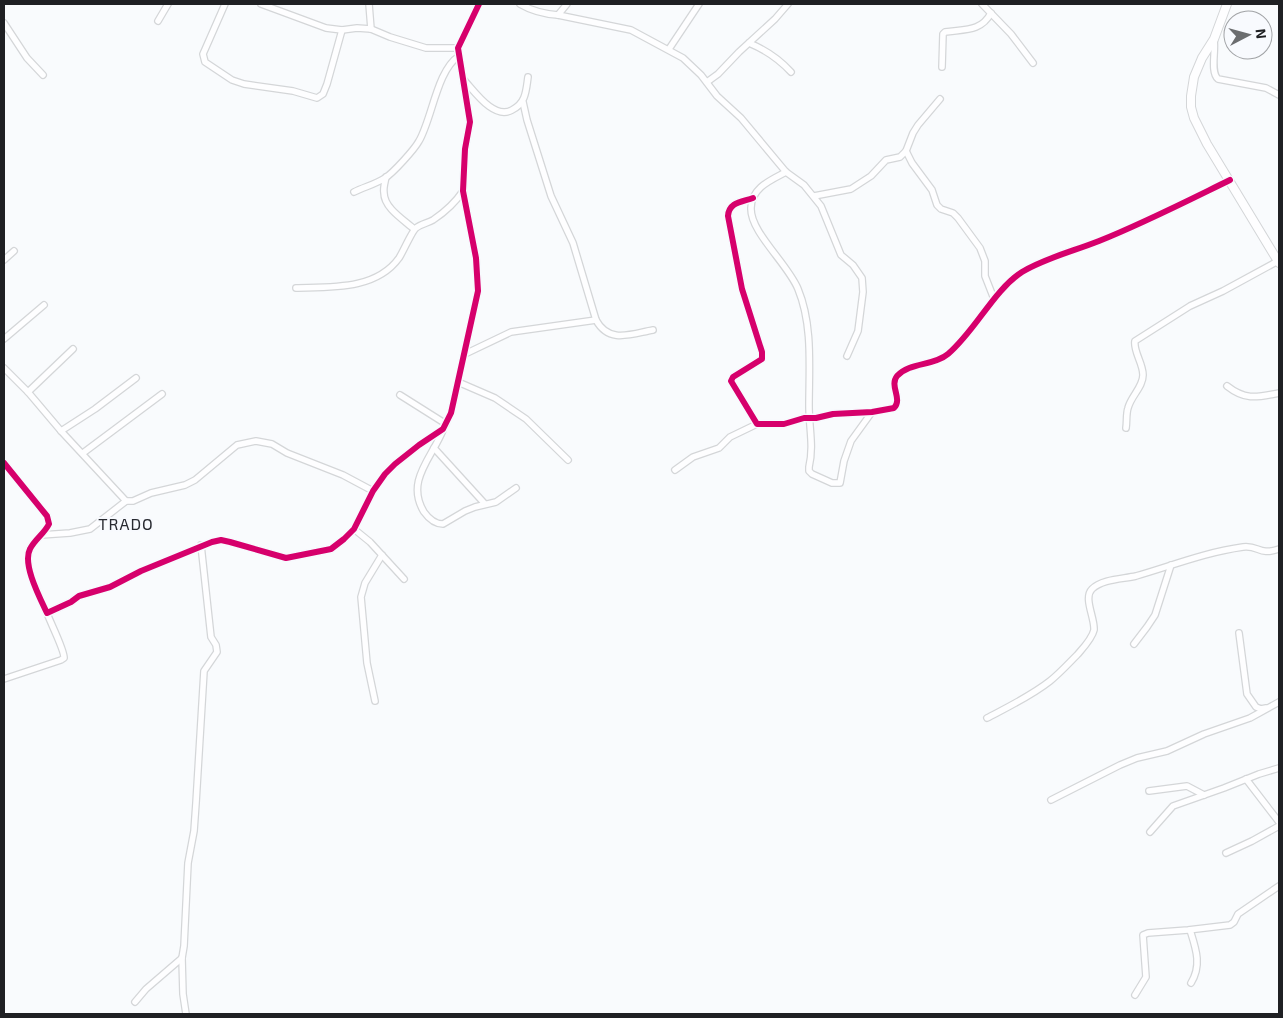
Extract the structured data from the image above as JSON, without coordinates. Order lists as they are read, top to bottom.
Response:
{
  "districts": ["TRADO"],
  "north": "right"
}
